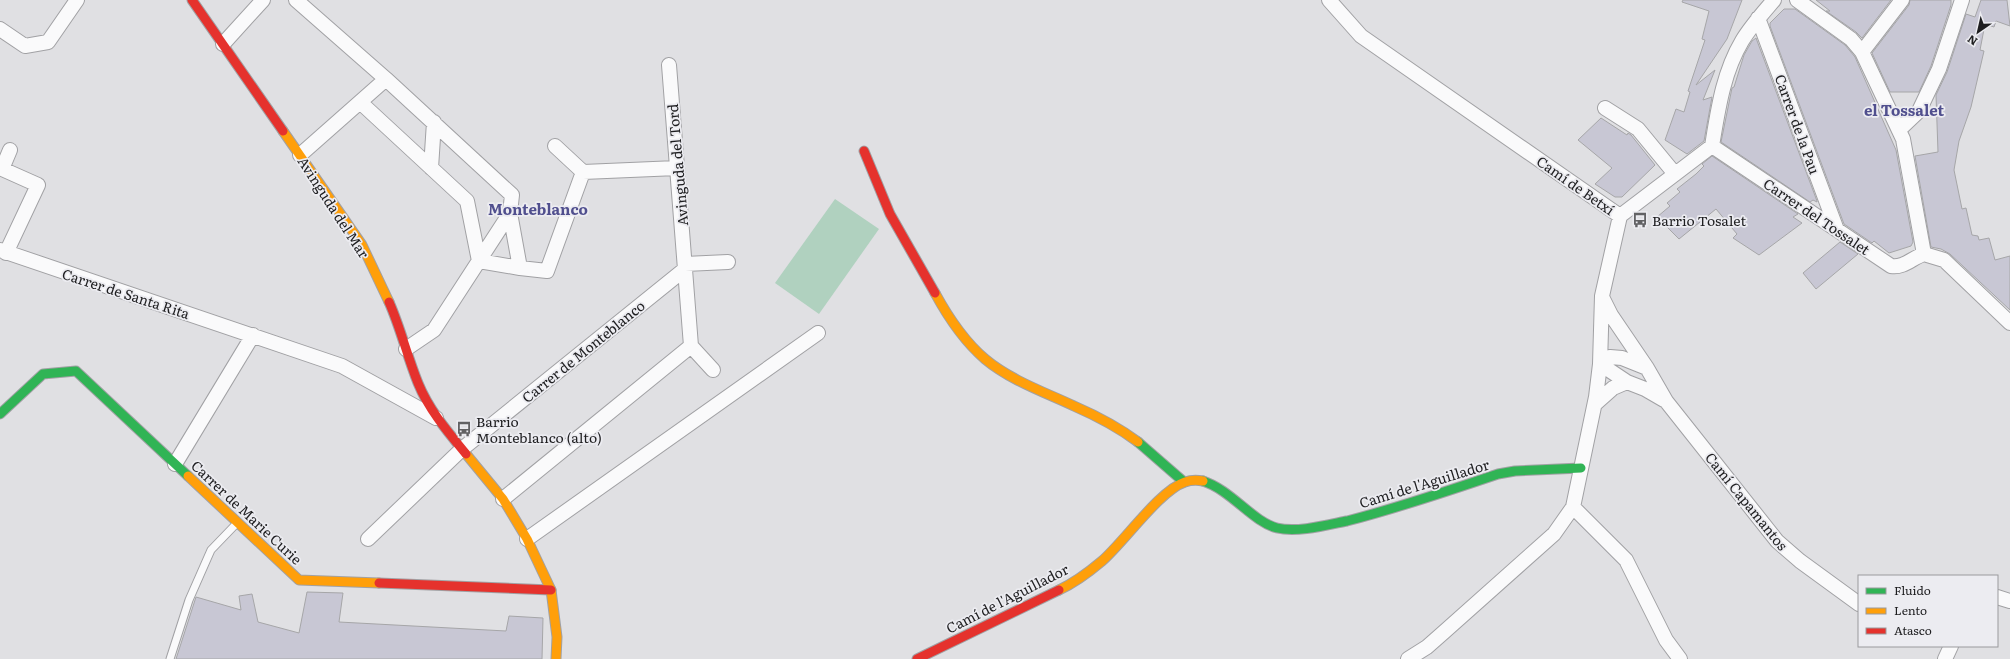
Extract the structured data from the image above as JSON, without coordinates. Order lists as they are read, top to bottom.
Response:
{
  "streets": {
    "street": [
      "Carrer de la Pau",
      "Avinguda del Tord",
      "Camí de Betxí",
      "Avinguda del Mar",
      "Carrer del Tossalet",
      "Carrer de Santa Rita",
      "Carrer de Monteblanco",
      "Camí de l'Aguillador",
      "Camí Capamantos",
      "Carrer de Marie Curie"
    ]
  },
  "crossings": [
    ["Carrer de la Pau", "Carrer del Tossalet"],
    ["Avinguda del Tord", "Carrer de Monteblanco"],
    ["Camí de Betxí", "Camí de l'Aguillador"],
    ["Camí de Betxí", "Camí Capamantos"],
    ["Avinguda del Mar", "Carrer de Santa Rita"],
    ["Avinguda del Mar", "Carrer de Monteblanco"],
    ["Avinguda del Mar", "Carrer de Marie Curie"]
  ],
  "districts": ["el Tossalet", "Monteblanco"],
  "places": {
    "bus stop": ["Barrio Tosalet", "Barrio Monteblanco (alto)"]
  },
  "legend": ["Fluido", "Lento", "Atasco"],
  "north": "bottom left"
}
